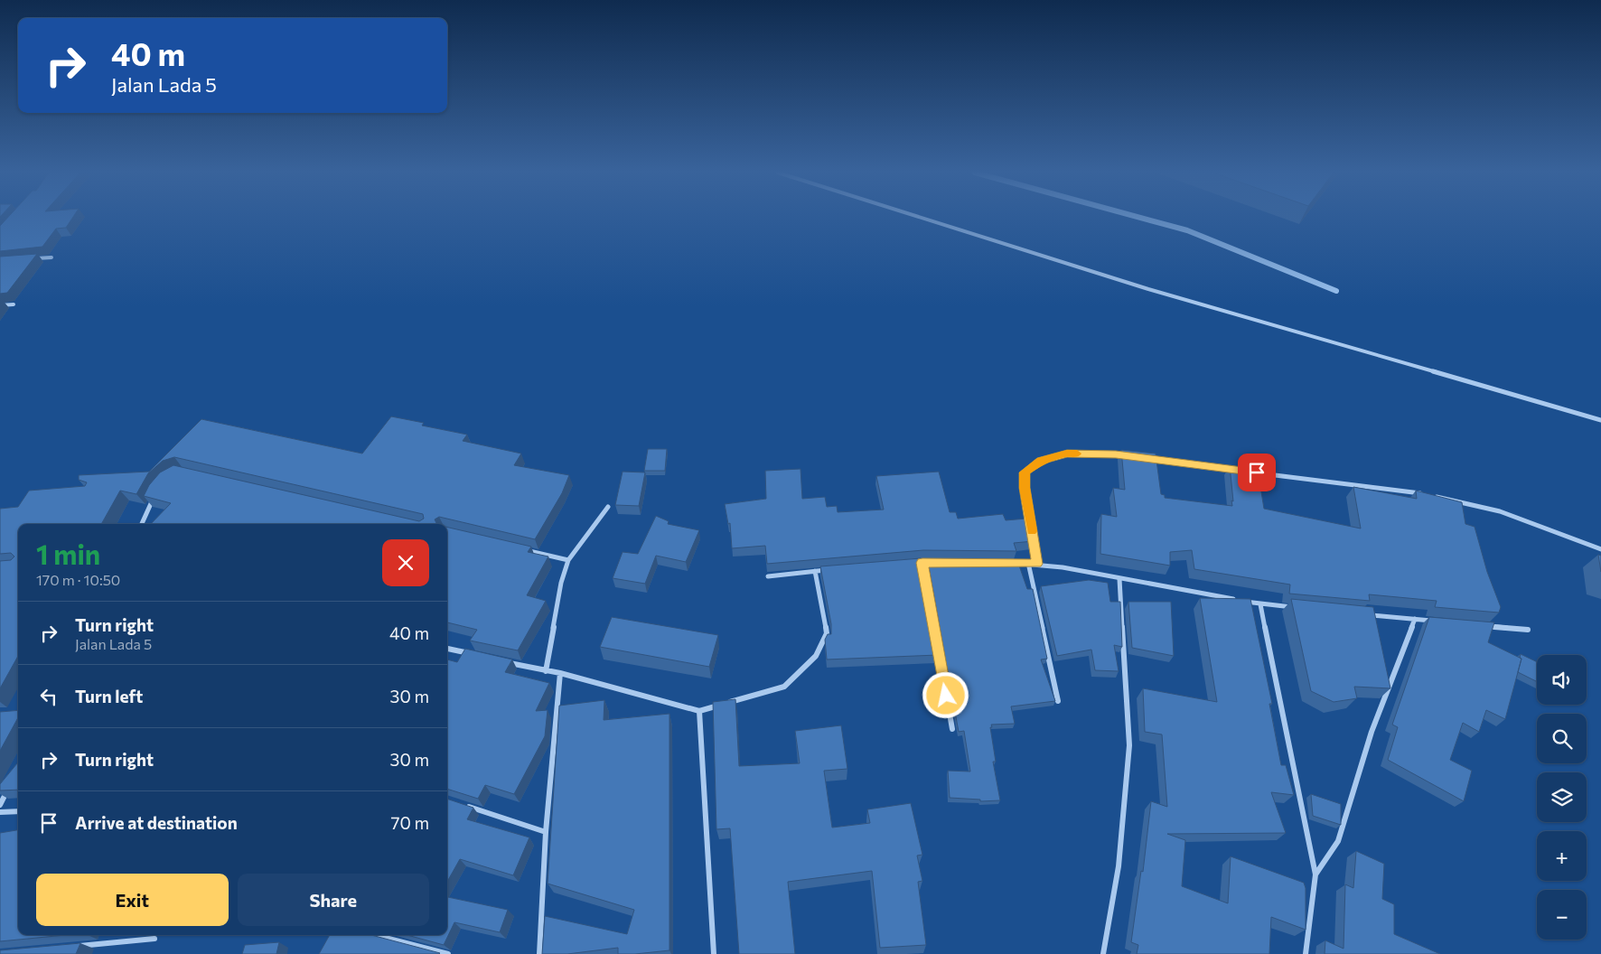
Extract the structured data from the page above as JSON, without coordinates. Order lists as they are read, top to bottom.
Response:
{
  "page": {
    "turn": ["40 m", "Jalan Lada 5"],
    "heading": ["1 min", "170 m · 10:50"],
    "list": [
      {
        "name": "Turn right",
        "note": "Jalan Lada 5",
        "value": "40 m"
      },
      {
        "name": "Turn left",
        "value": "30 m"
      },
      {
        "name": "Turn right",
        "value": "30 m"
      },
      {
        "name": "Arrive at destination",
        "value": "70 m"
      }
    ],
    "map_buttons": ["+", "−"],
    "buttons": ["Exit", "Share"]
  }
}
